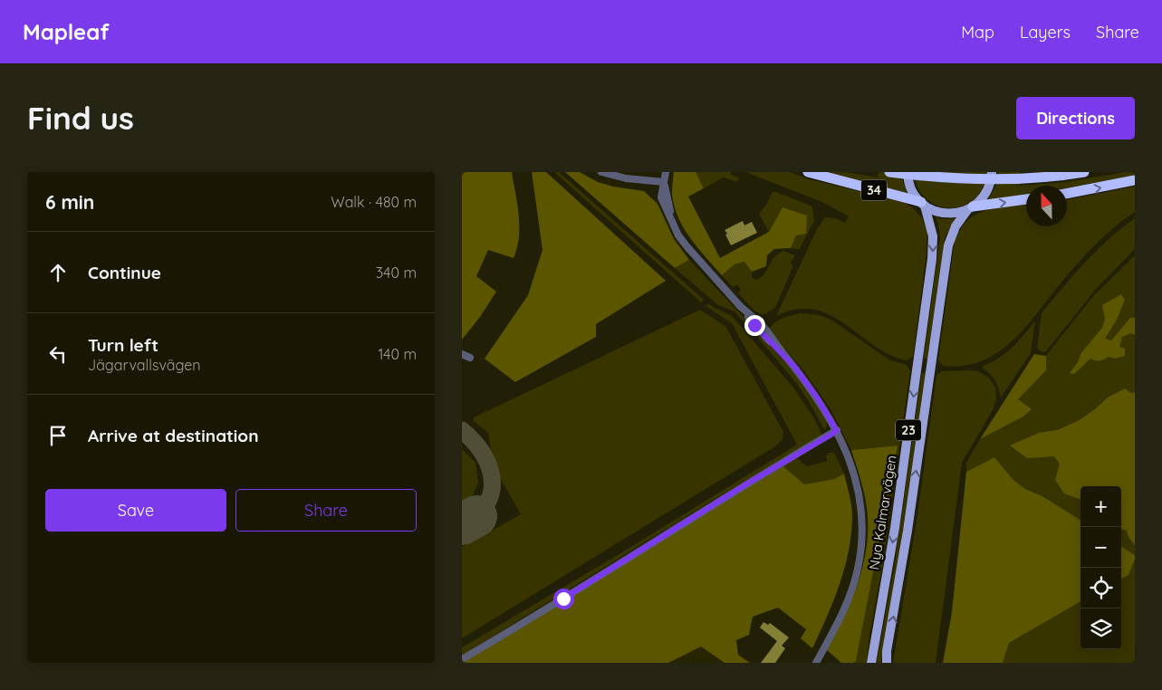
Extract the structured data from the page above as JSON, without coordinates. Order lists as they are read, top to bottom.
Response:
{
  "streets": {
    "highway": ["34"],
    "main road": ["23", "Nya Kalmarvägen"]
  },
  "crossings": [
    ["34", "Nya Kalmarvägen"]
  ],
  "north": "top",
  "page": {
    "header": "Mapleaf",
    "nav": ["Map", "Layers", "Share"],
    "buttons": [
      "Directions",
      ["Save", "Share"]
    ],
    "title": "Find us",
    "heading": ["6 min", "Walk · 480 m"],
    "list": [
      ["Continue", "340 m"],
      ["Turn left", "Jägarvallsvägen", "140 m"],
      "Arrive at destination"
    ],
    "map_buttons": ["+", "−"]
  }
}
